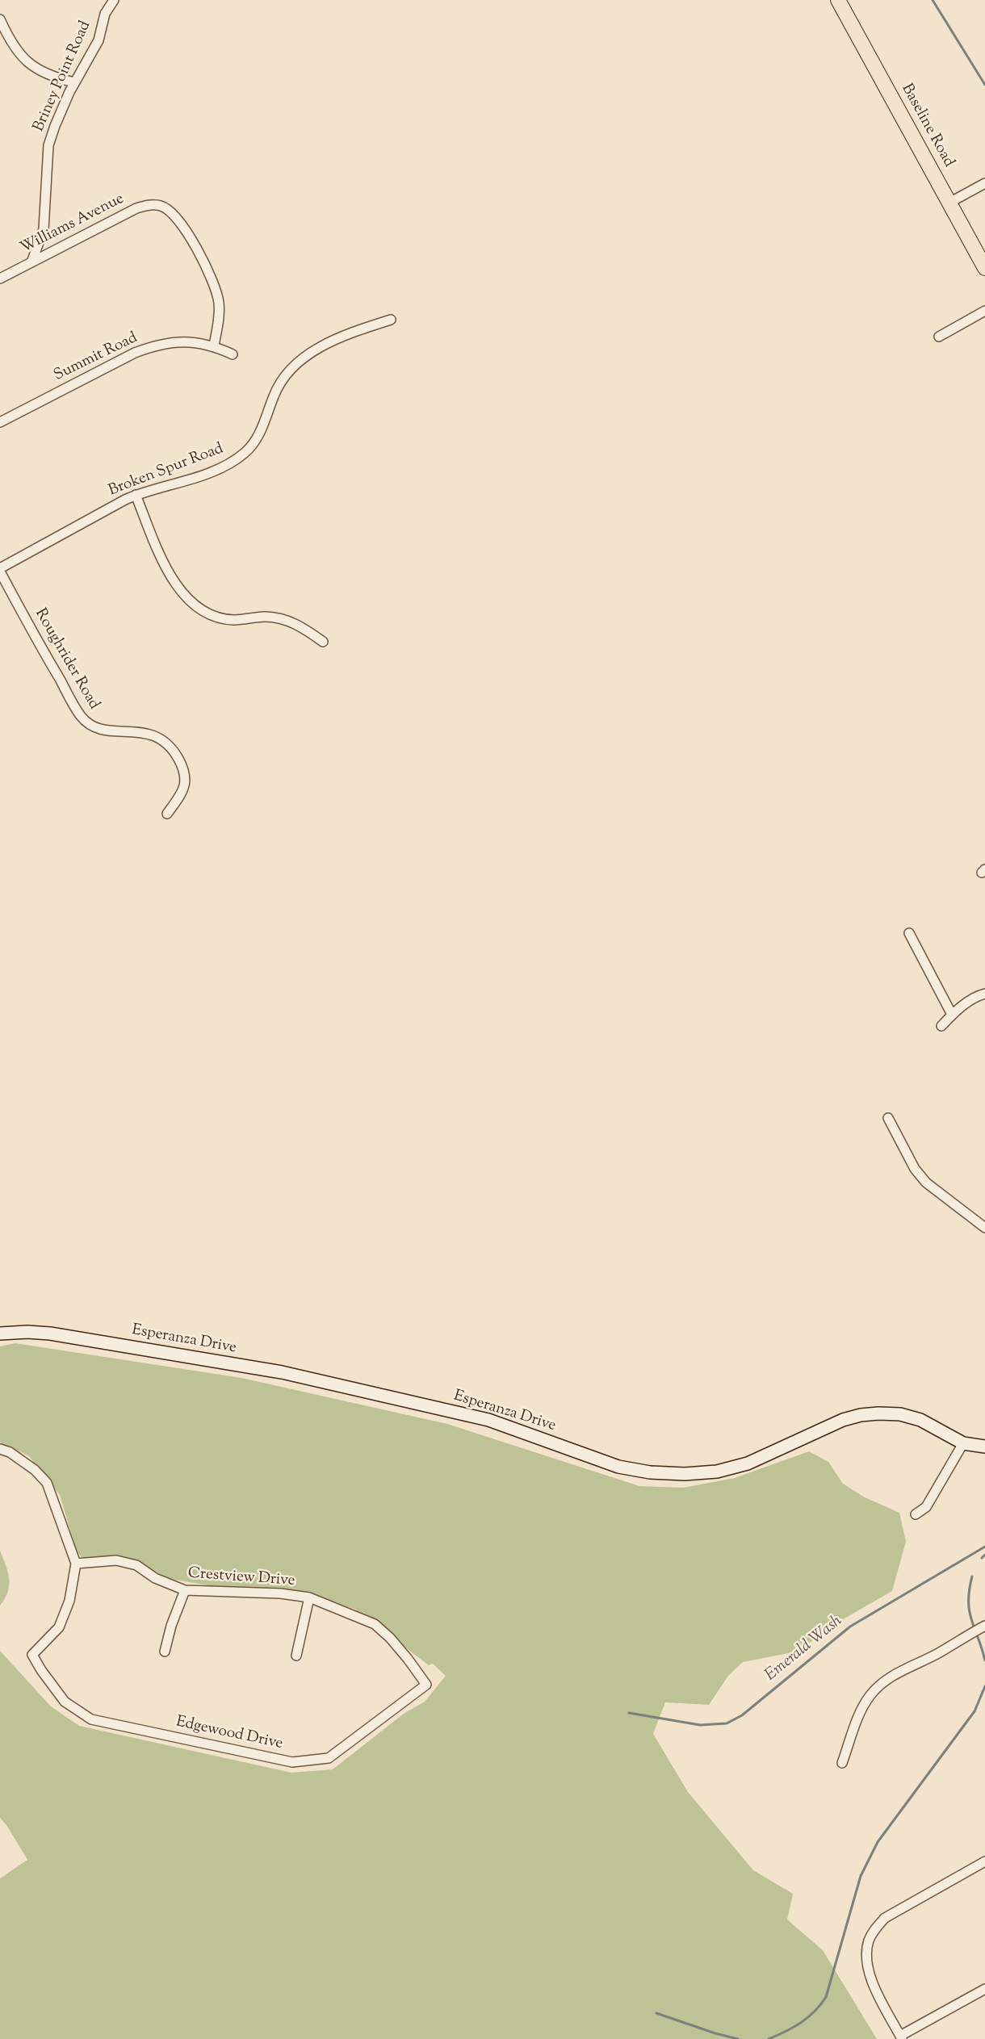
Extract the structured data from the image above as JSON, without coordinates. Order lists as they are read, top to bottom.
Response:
{
  "streets": {
    "main road": ["Baseline Road", "Esperanza Drive"],
    "street": [
      "Briney Point Road",
      "Williams Avenue",
      "Summit Road",
      "Broken Spur Road",
      "Roughrider Road",
      "Crestview Drive",
      "Edgewood Drive"
    ]
  },
  "crossings": [
    ["Briney Point Road", "Williams Avenue"],
    ["Williams Avenue", "Summit Road"],
    ["Crestview Drive", "Edgewood Drive"]
  ],
  "water": ["Emerald Wash"]
}
